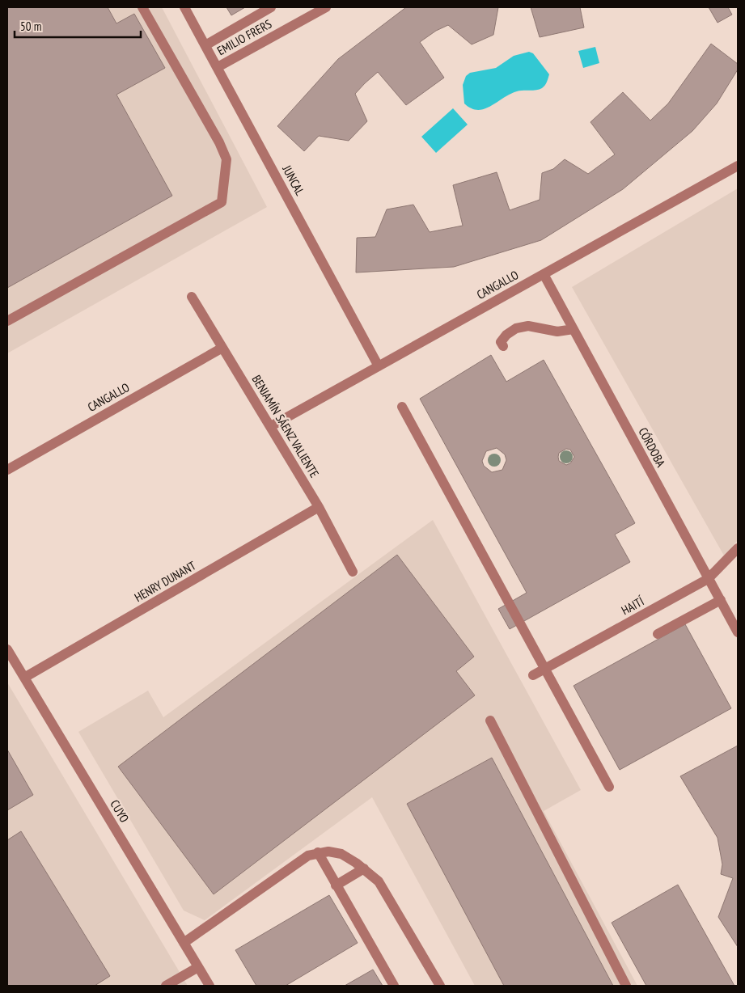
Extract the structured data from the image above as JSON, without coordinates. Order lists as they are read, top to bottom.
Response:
{
  "streets": {
    "street": [
      "EMILIO FRERS",
      "JUNCAL",
      "CANGALLO",
      "BENJAMÍN SÁENZ VALIENTE",
      "CÓRDOBA",
      "HENRY DUNANT",
      "HAITÍ",
      "CUYO"
    ]
  },
  "crossings": [
    ["EMILIO FRERS", "JUNCAL"],
    ["JUNCAL", "CANGALLO"],
    ["CANGALLO", "BENJAMÍN SÁENZ VALIENTE"],
    ["CANGALLO", "CÓRDOBA"],
    ["BENJAMÍN SÁENZ VALIENTE", "HENRY DUNANT"],
    ["CÓRDOBA", "HAITÍ"],
    ["HENRY DUNANT", "CUYO"]
  ],
  "scale_bar": "50 m"
}
